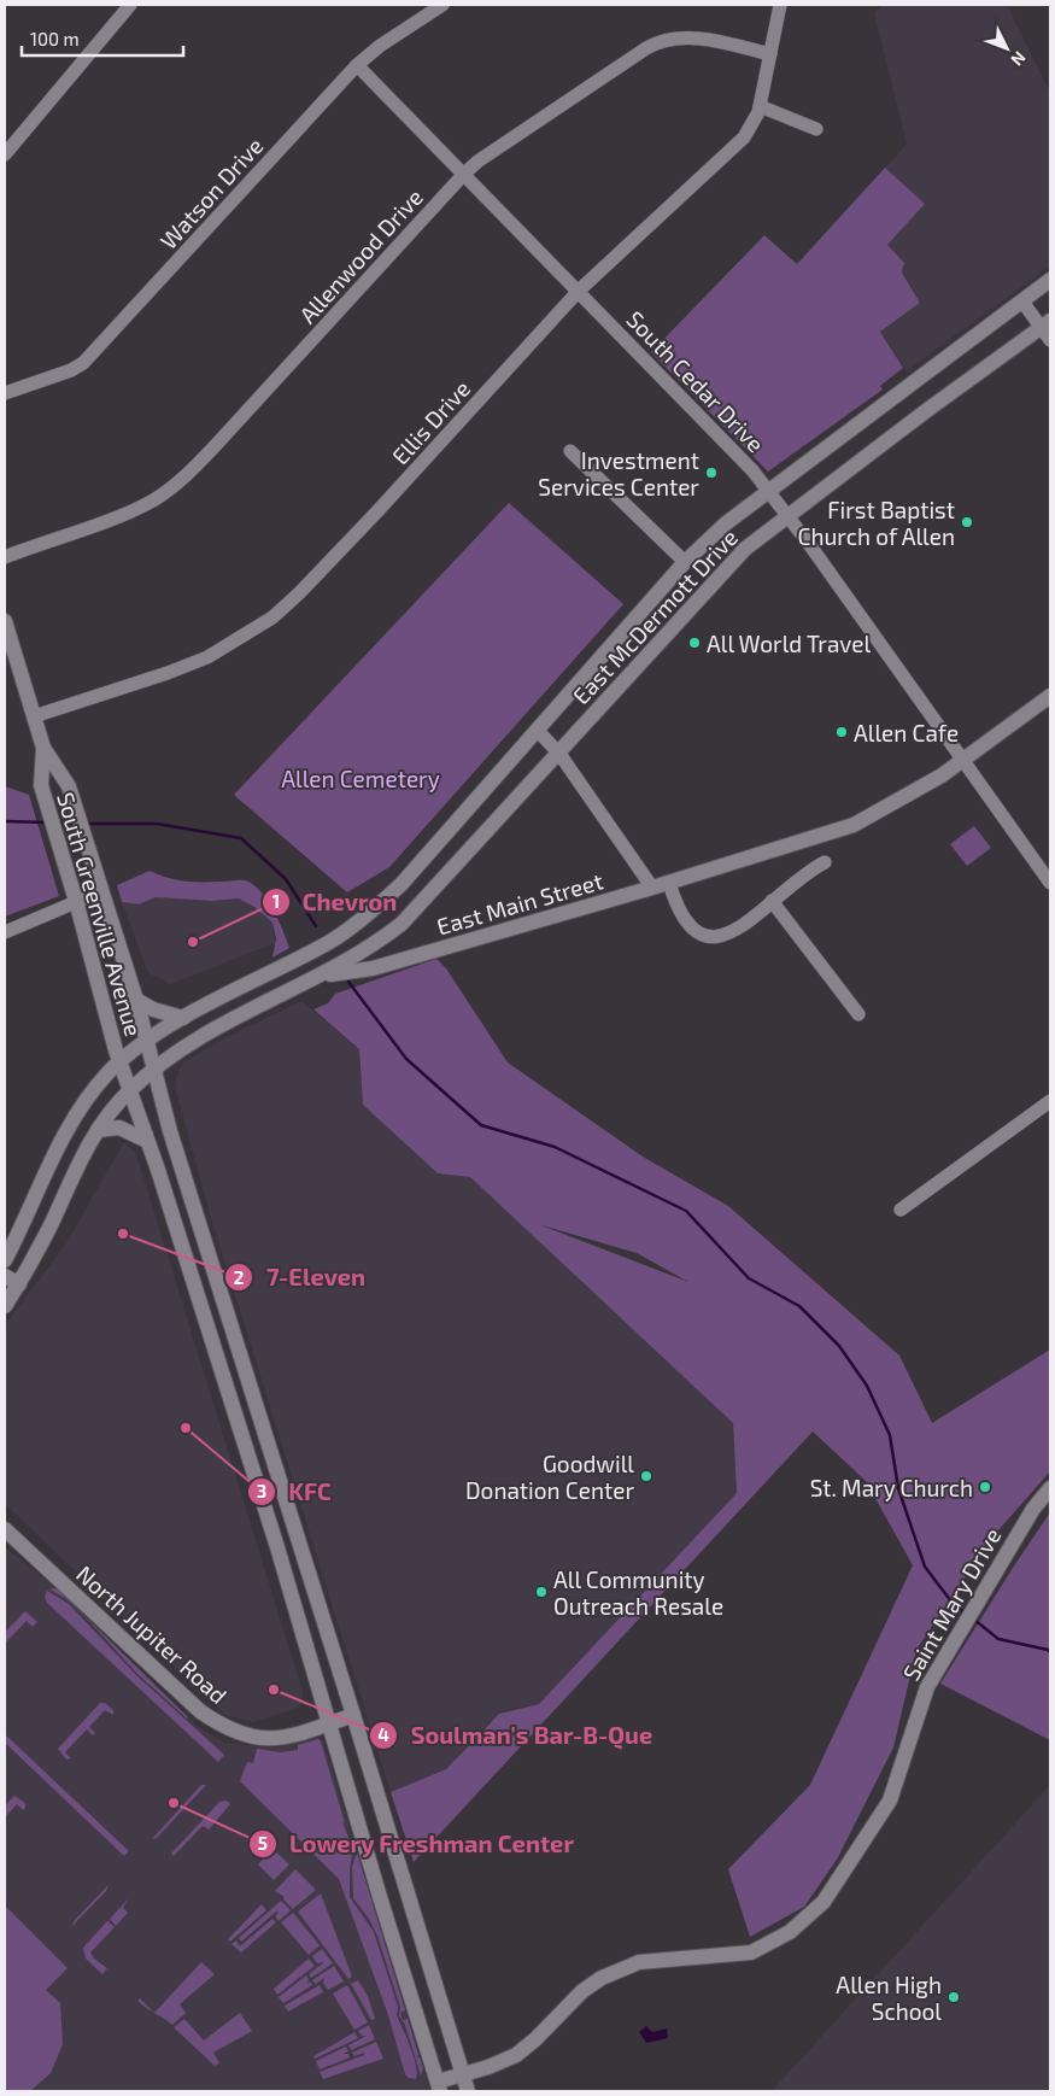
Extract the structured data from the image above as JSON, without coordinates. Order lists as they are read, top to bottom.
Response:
{
  "streets": {
    "main road": [
      "East McDermott Drive",
      "East Main Street",
      "South Greenville Avenue",
      "Saint Mary Drive",
      "North Jupiter Road"
    ],
    "street": [
      "Watson Drive",
      "Allenwood Drive",
      "South Cedar Drive",
      "Ellis Drive"
    ]
  },
  "crossings": [
    ["Watson Drive", "South Cedar Drive"],
    ["Allenwood Drive", "South Cedar Drive"],
    ["Allenwood Drive", "Ellis Drive"],
    ["South Cedar Drive", "Ellis Drive"],
    ["South Cedar Drive", "East McDermott Drive"],
    ["South Cedar Drive", "East Main Street"],
    ["Ellis Drive", "South Greenville Avenue"],
    ["East McDermott Drive", "East Main Street"],
    ["East Main Street", "South Greenville Avenue"],
    ["South Greenville Avenue", "Saint Mary Drive"],
    ["South Greenville Avenue", "North Jupiter Road"]
  ],
  "parks": ["Allen Cemetery"],
  "places": [
    "Investment Services Center",
    "First Baptist Church of Allen",
    "All World Travel",
    "Allen Cafe",
    "Chevron",
    "7-Eleven",
    "KFC",
    "Goodwill Donation Center",
    "St. Mary Church",
    "All Community Outreach Resale",
    "Soulman's Bar-B-Que",
    "Lowery Freshman Center",
    "Allen High School"
  ],
  "scale_bar": "100 m",
  "north": "bottom right"
}
